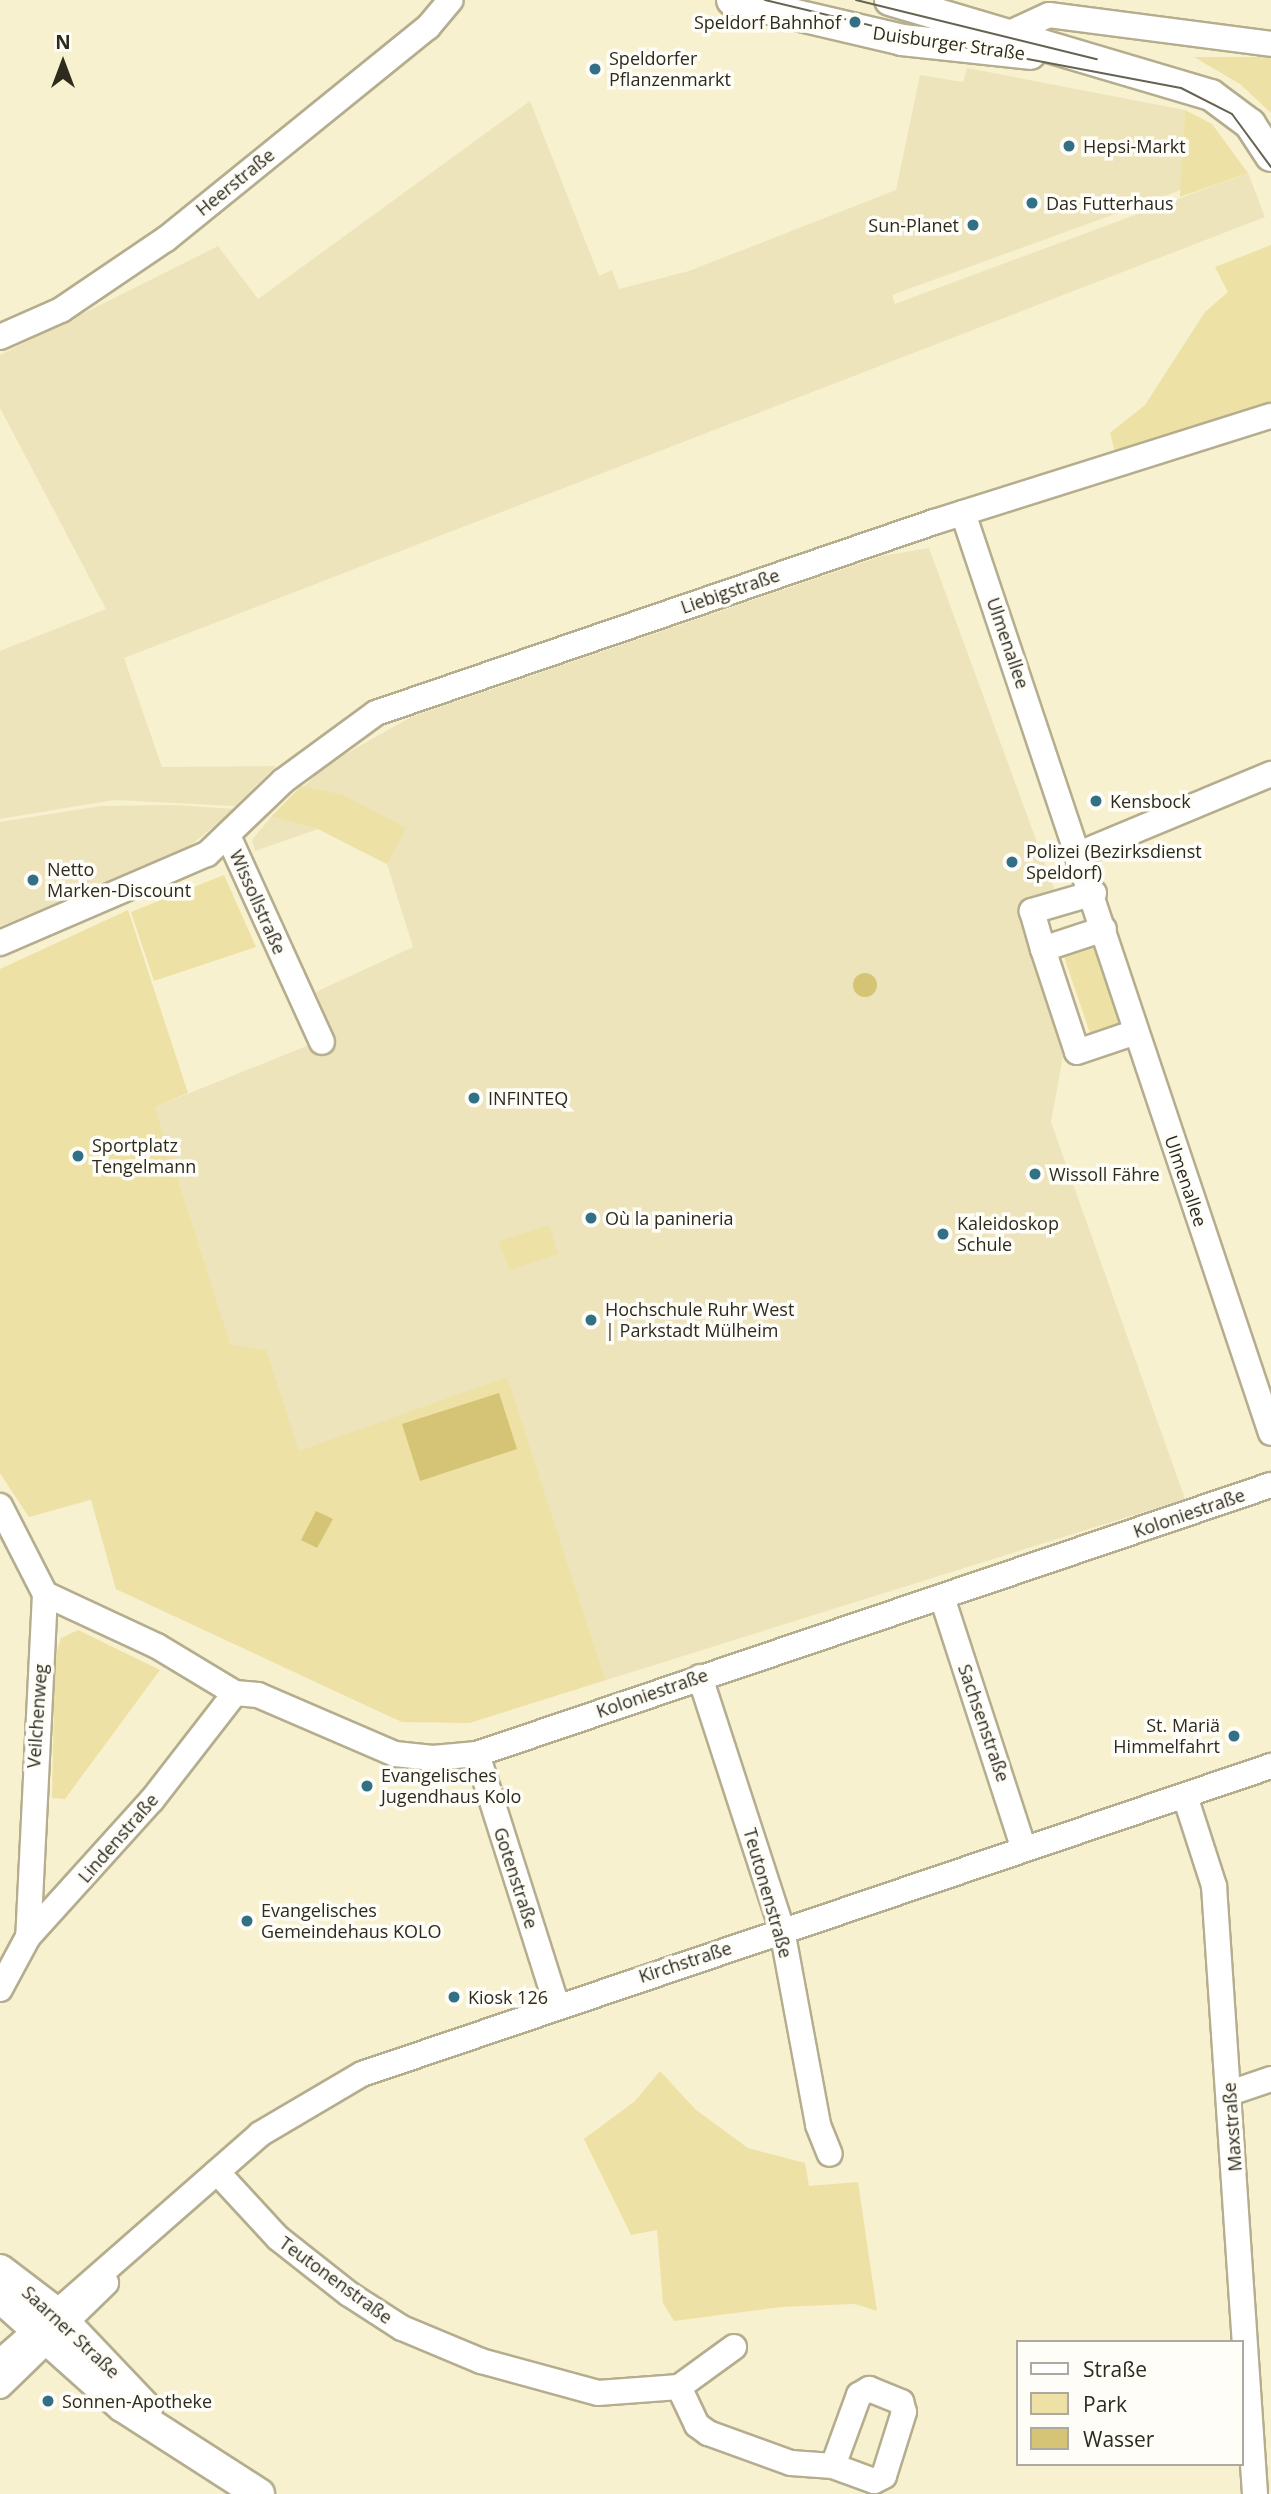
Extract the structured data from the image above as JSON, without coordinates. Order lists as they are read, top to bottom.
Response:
{
  "streets": {
    "main road": ["Duisburger Straße", "Saarner Straße"],
    "street": [
      "Heerstraße",
      "Liebigstraße",
      "Ulmenallee",
      "Wissollstraße",
      "Koloniestraße",
      "Veilchenweg",
      "Sachsenstraße",
      "Lindenstraße",
      "Gotenstraße",
      "Teutonenstraße",
      "Kirchstraße",
      "Maxstraße"
    ]
  },
  "crossings": [
    ["Liebigstraße", "Ulmenallee"],
    ["Liebigstraße", "Wissollstraße"],
    ["Koloniestraße", "Veilchenweg"],
    ["Koloniestraße", "Sachsenstraße"],
    ["Koloniestraße", "Lindenstraße"],
    ["Koloniestraße", "Gotenstraße"],
    ["Koloniestraße", "Teutonenstraße"],
    ["Veilchenweg", "Lindenstraße"],
    ["Sachsenstraße", "Kirchstraße"],
    ["Gotenstraße", "Kirchstraße"],
    ["Teutonenstraße", "Kirchstraße"],
    ["Kirchstraße", "Maxstraße"],
    ["Kirchstraße", "Saarner Straße"]
  ],
  "places": [
    "Speldorf Bahnhof",
    "Speldorfer Pflanzenmarkt",
    "Hepsi-Markt",
    "Das Futterhaus",
    "Sun-Planet",
    "Kensbock",
    "Polizei (Bezirksdienst Speldorf)",
    "Netto Marken-Discount",
    "INFINTEQ",
    "Sportplatz Tengelmann",
    "Wissoll Fähre",
    "Où la panineria",
    "Kaleidoskop Schule",
    "Hochschule Ruhr West | Parkstadt Mülheim",
    "St. Mariä Himmelfahrt",
    "Evangelisches Jugendhaus Kolo",
    "Evangelisches Gemeindehaus KOLO",
    "Kiosk 126",
    "Sonnen-Apotheke"
  ],
  "legend": ["Straße", "Park", "Wasser"],
  "north": "top"
}
